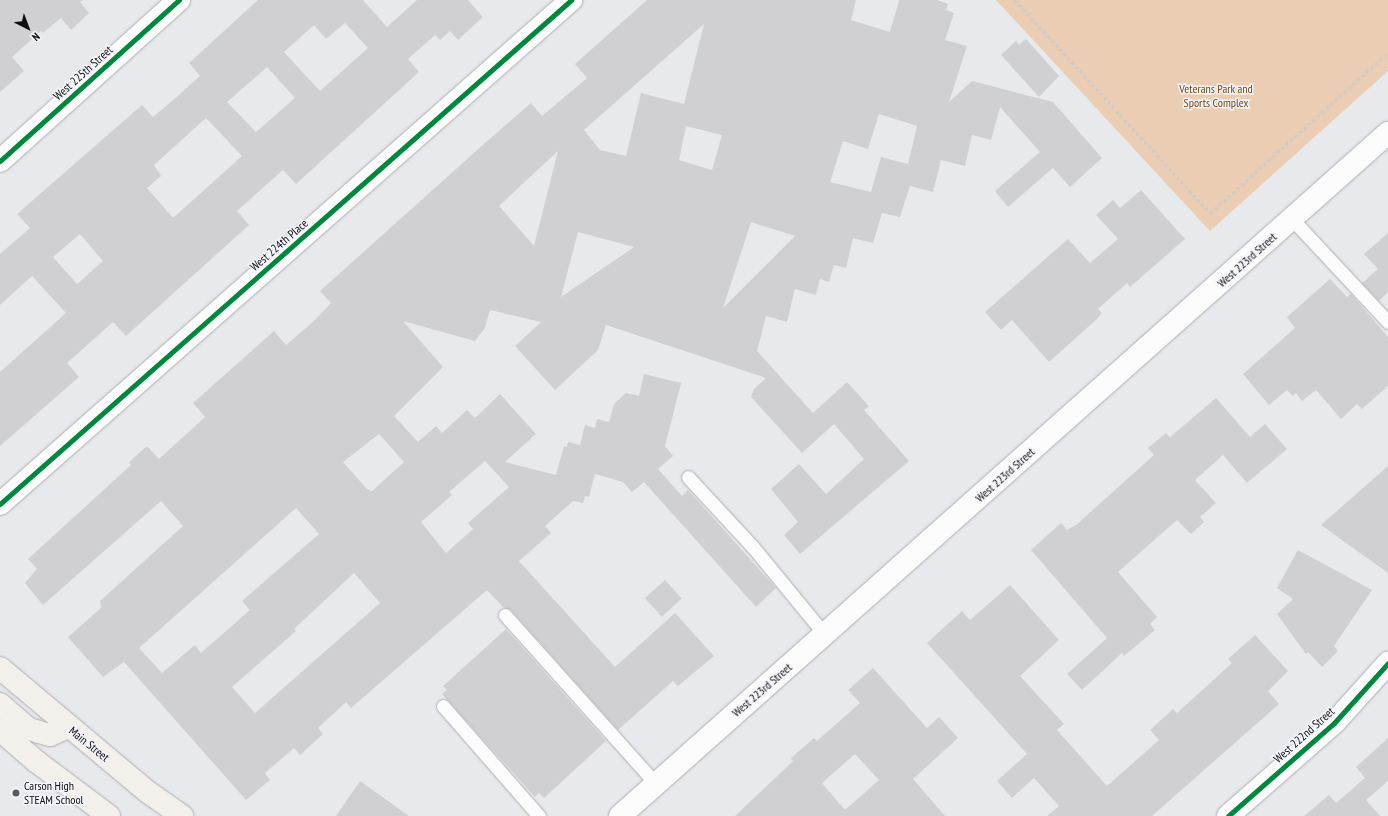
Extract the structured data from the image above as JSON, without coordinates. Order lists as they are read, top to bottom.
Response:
{
  "streets": {
    "main road": ["Main Street"],
    "street": [
      "West 225th Street",
      "West 224th Place",
      "West 223rd Street",
      "West 222nd Street"
    ]
  },
  "parks": ["Veterans Park and Sports Complex"],
  "places": ["Carson High STEAM School"],
  "north": "bottom right"
}
